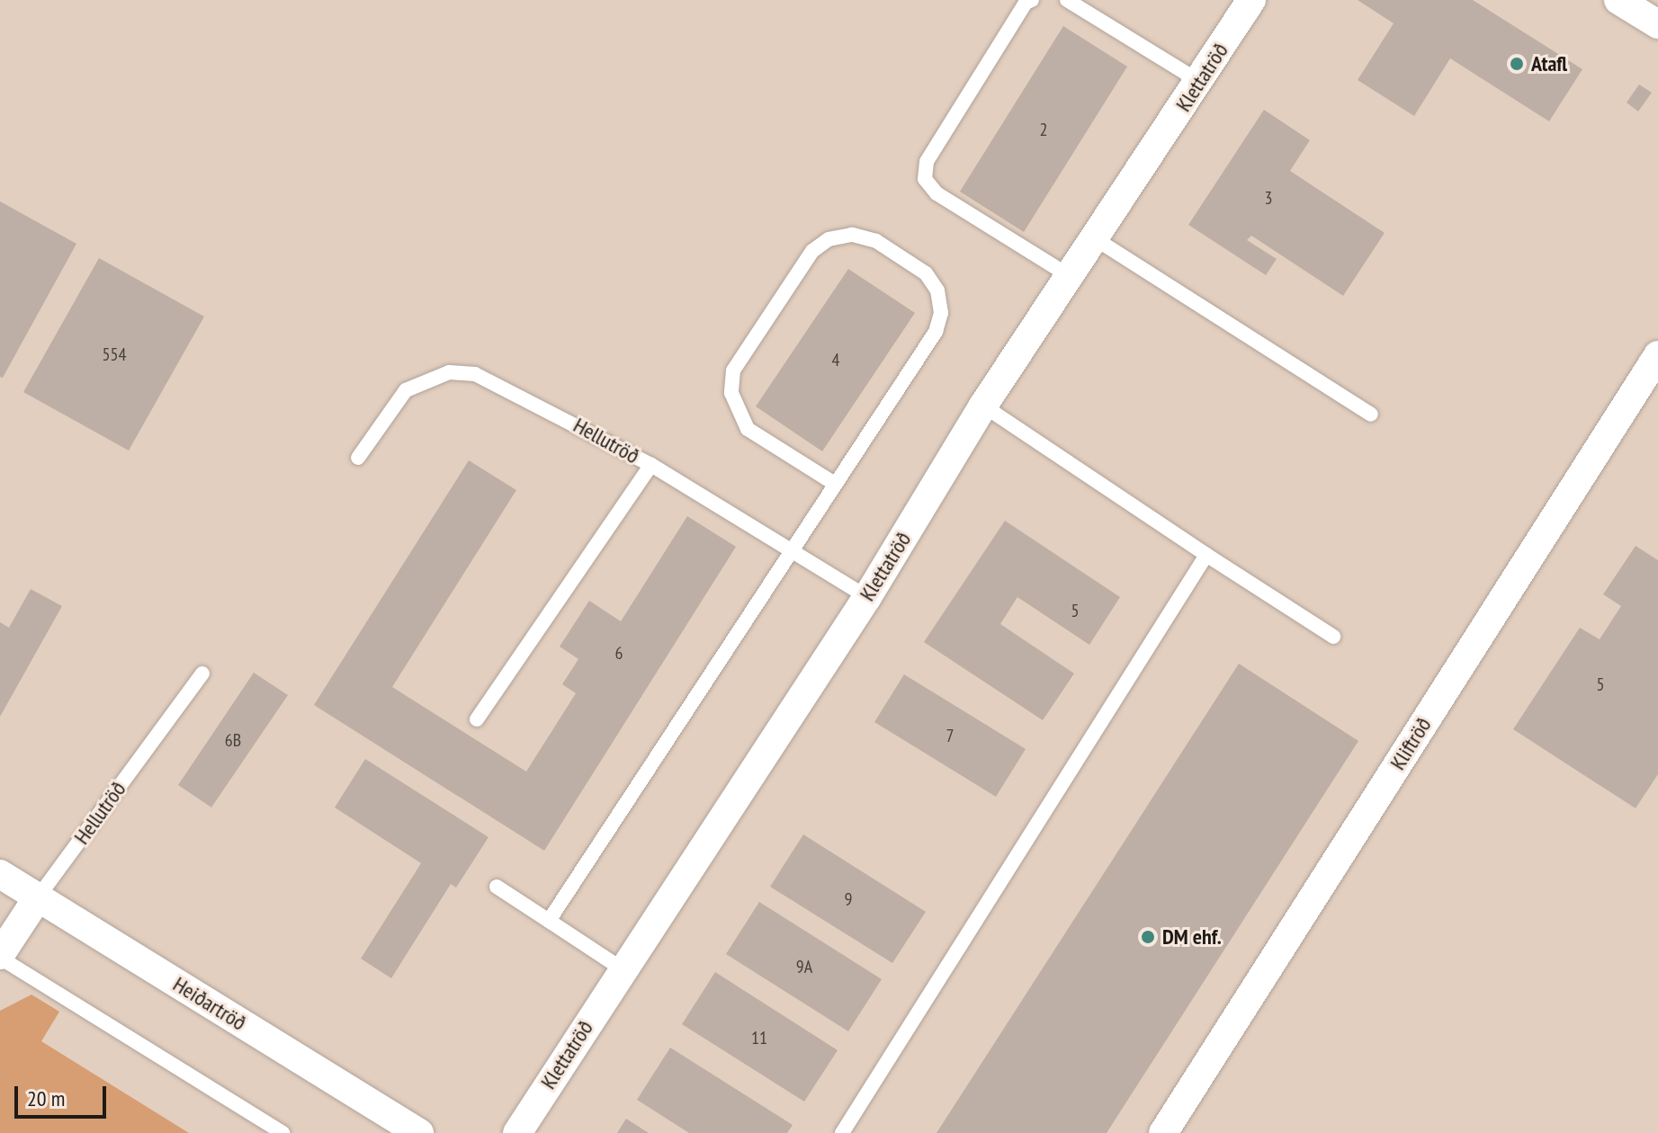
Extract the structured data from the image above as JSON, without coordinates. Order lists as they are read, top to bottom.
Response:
{
  "streets": {
    "street": [
      "Klettatröð",
      "Hellutröð",
      "Kliftröð",
      "Heiðartröð"
    ]
  },
  "crossings": [
    ["Klettatröð", "Hellutröð"],
    ["Hellutröð", "Heiðartröð"]
  ],
  "places": ["Atafl", "DM ehf."],
  "house_numbers": [
    "2",
    "3",
    "554",
    "4",
    "5",
    "6",
    "5",
    "7",
    "6B",
    "9",
    "9A",
    "11"
  ],
  "scale_bar": "20 m"
}
